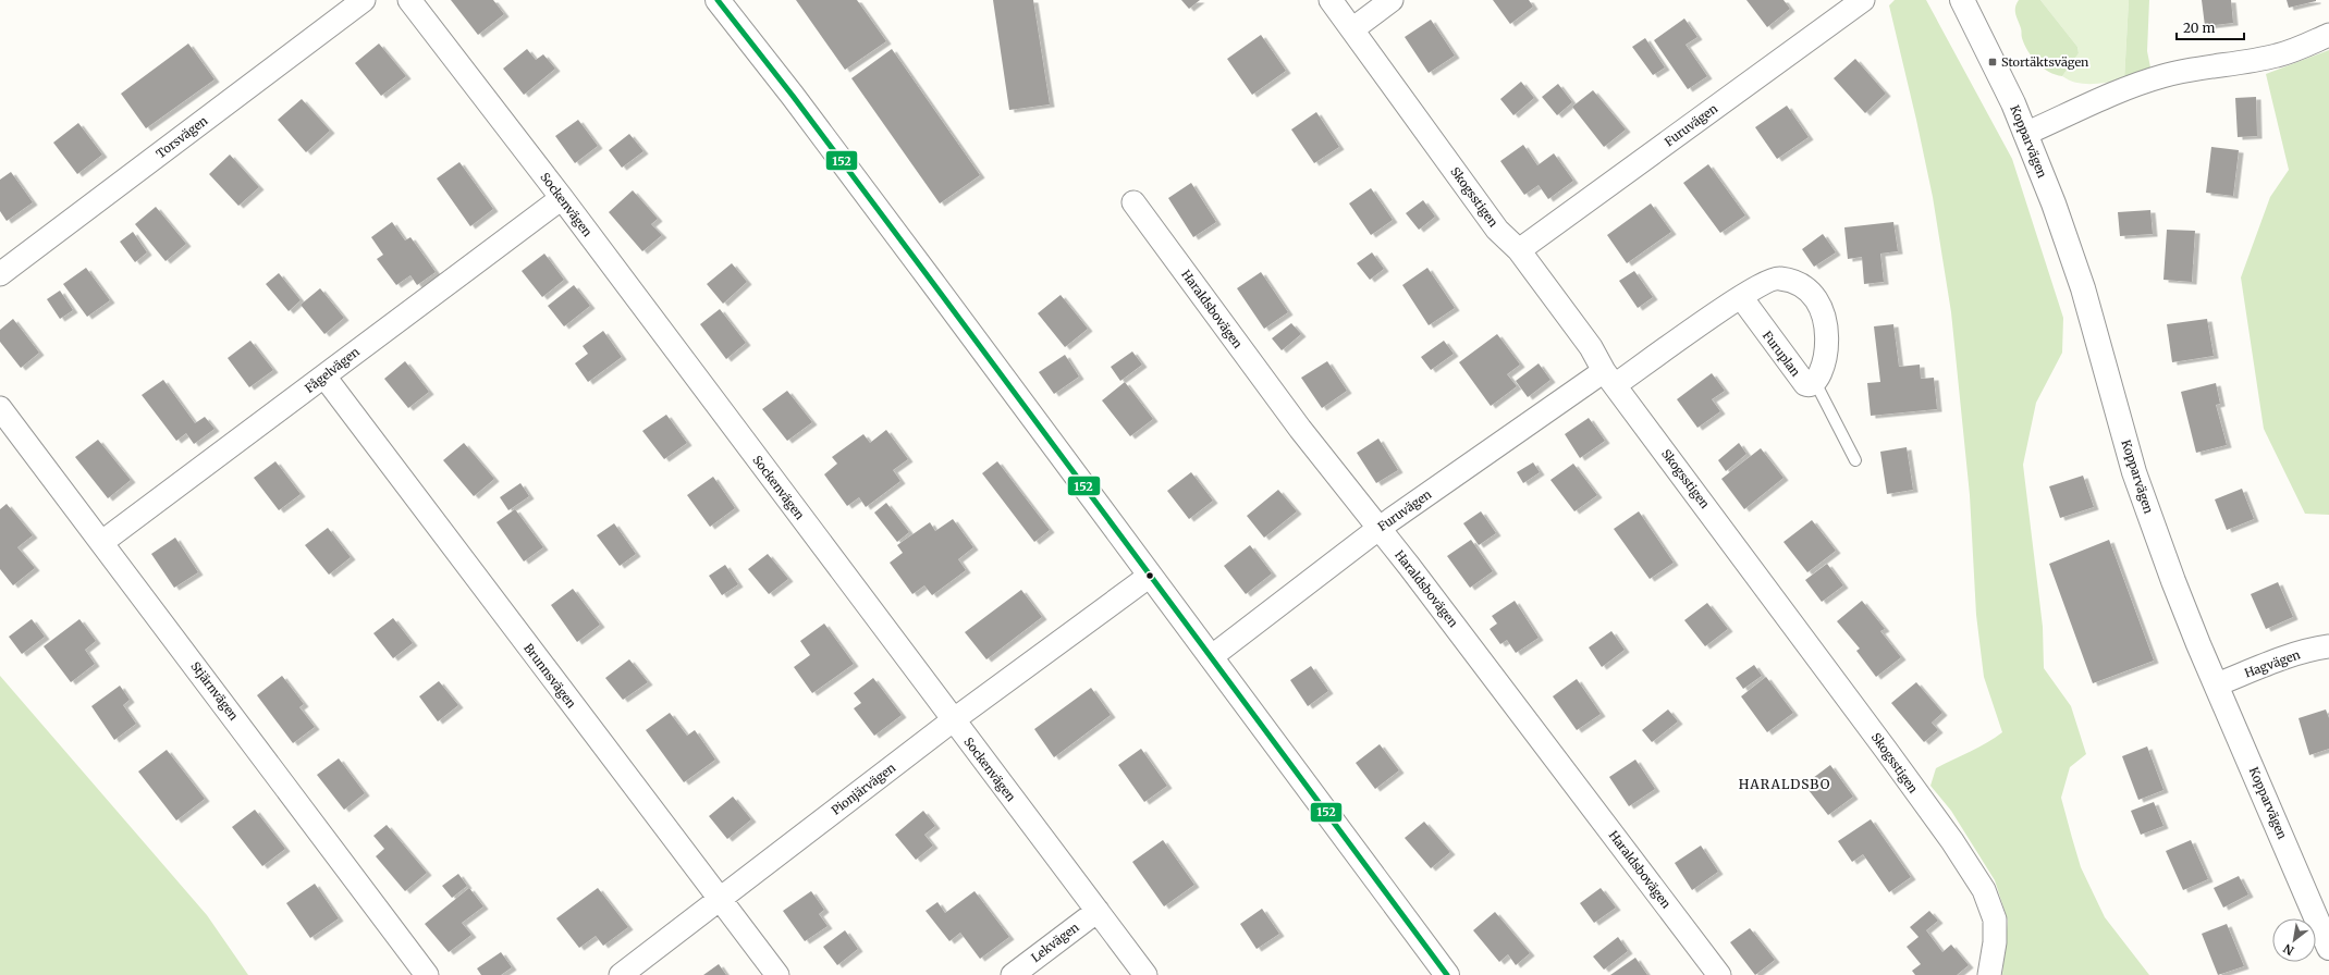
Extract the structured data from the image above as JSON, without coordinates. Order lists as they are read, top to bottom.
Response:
{
  "streets": {
    "street": [
      "Furuvägen",
      "Torsvägen",
      "Kopparvägen",
      "Skogsstigen",
      "Sockenvägen",
      "Haraldsbovägen",
      "Furuplan",
      "Fågelvägen",
      "Hagvägen",
      "Brunnsvägen",
      "Stjärnvägen",
      "Pionjärvägen",
      "Lekvägen"
    ]
  },
  "crossings": [
    ["Furuvägen", "Skogsstigen"],
    ["Furuvägen", "Haraldsbovägen"],
    ["Furuvägen", "Furuplan"],
    ["Kopparvägen", "Hagvägen"],
    ["Skogsstigen", "Furuplan"],
    ["Sockenvägen", "Fågelvägen"],
    ["Sockenvägen", "Pionjärvägen"],
    ["Sockenvägen", "Lekvägen"],
    ["Fågelvägen", "Brunnsvägen"],
    ["Fågelvägen", "Stjärnvägen"],
    ["Brunnsvägen", "Pionjärvägen"]
  ],
  "districts": ["HARALDSBO"],
  "places": {
    "transit": ["Stortäktsvägen"]
  },
  "lines": ["transit line 152"],
  "scale_bar": "20 m",
  "north": "bottom left"
}
